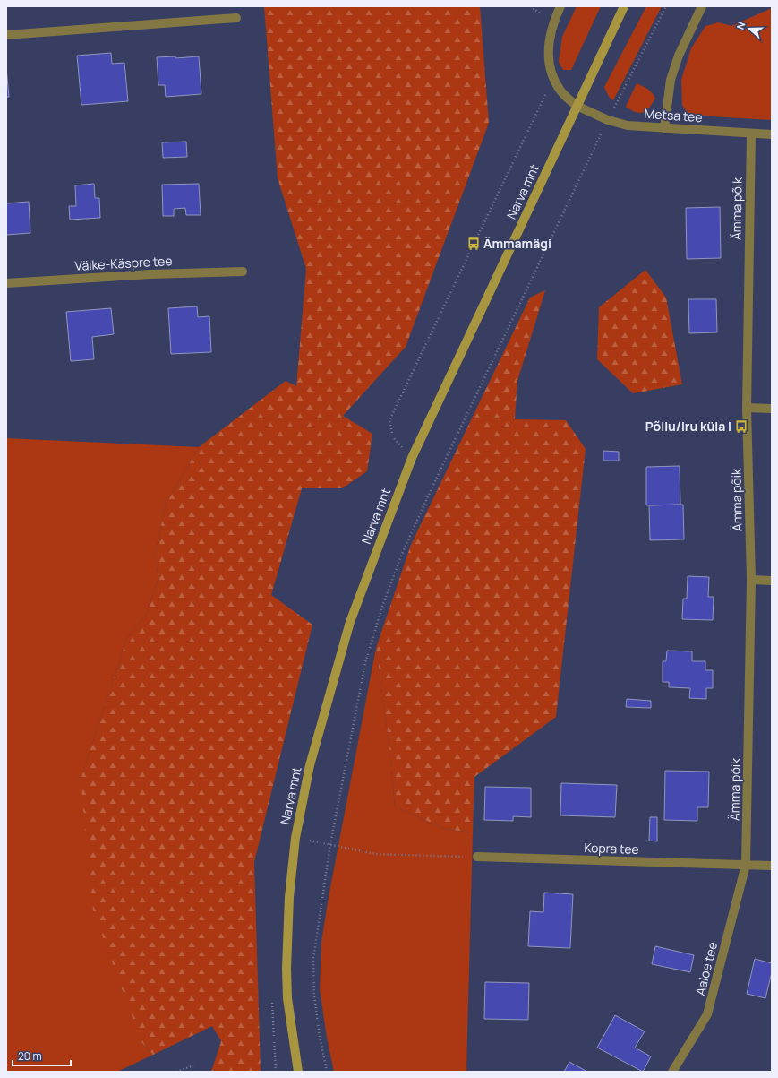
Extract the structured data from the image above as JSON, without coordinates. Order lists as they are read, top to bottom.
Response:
{
  "streets": {
    "main road": ["Narva mnt"],
    "street": [
      "Metsa tee",
      "Ämma põik",
      "Väike-Käspre tee",
      "Kopra tee",
      "Aaloe tee"
    ]
  },
  "crossings": [
    ["Metsa tee", "Narva mnt"],
    ["Metsa tee", "Ämma põik"],
    ["Ämma põik", "Kopra tee"],
    ["Ämma põik", "Aaloe tee"],
    ["Kopra tee", "Aaloe tee"]
  ],
  "places": {
    "bus stop": ["Ämmamägi", "Põllu/Iru küla I"]
  },
  "scale_bar": "20 m",
  "north": "left"
}
